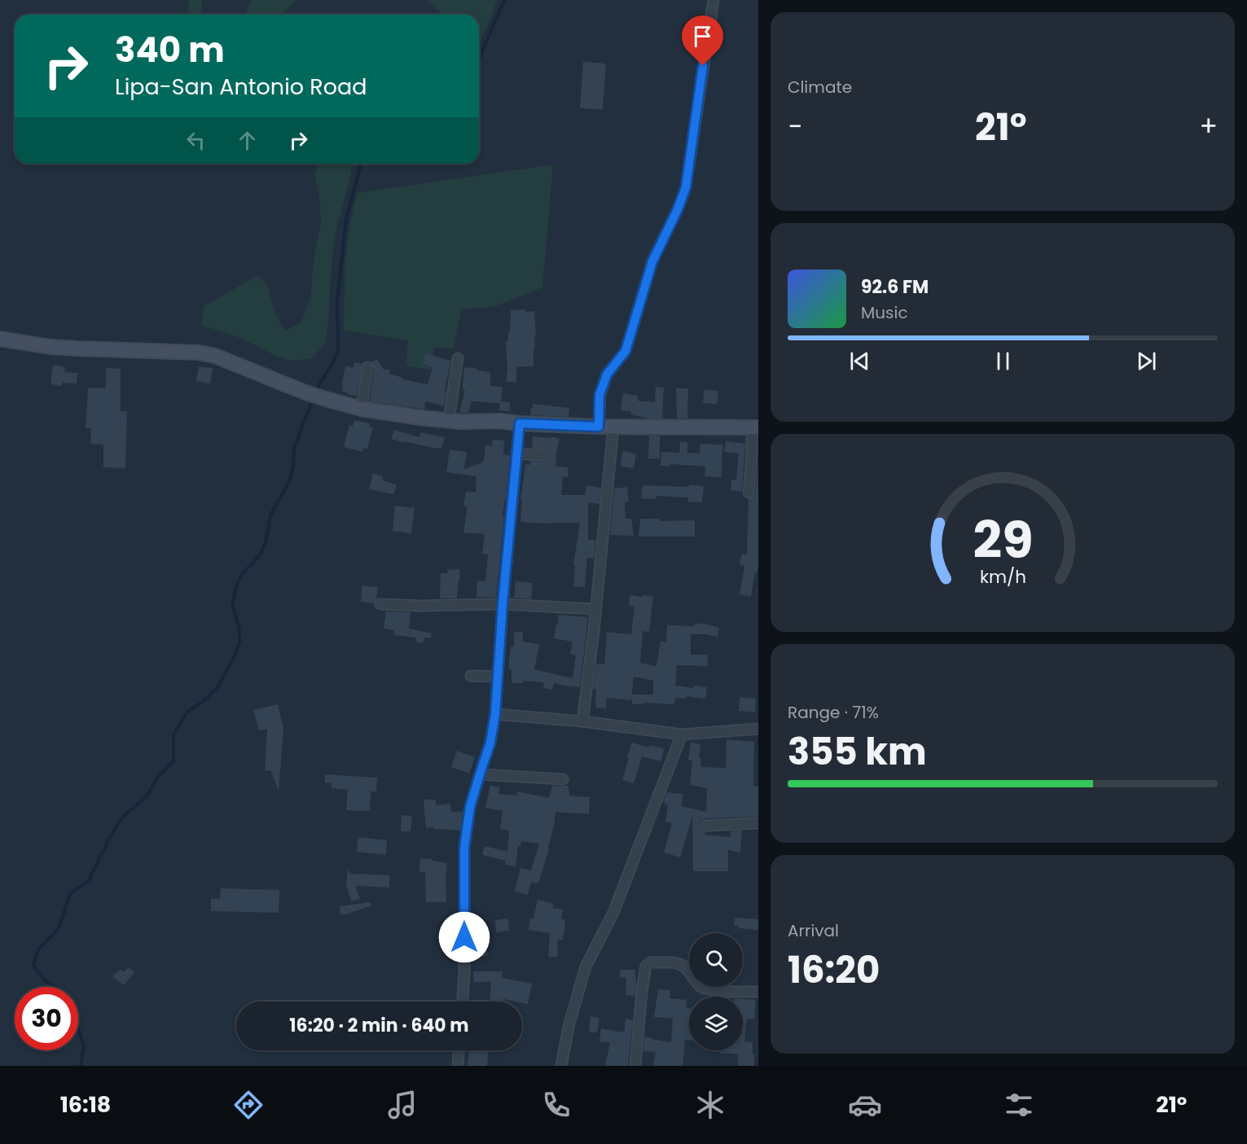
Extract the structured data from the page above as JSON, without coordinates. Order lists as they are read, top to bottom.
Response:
{
  "page": {
    "tile": [
      "Climate",
      ["Range · 71%", "355 km"],
      ["Arrival", "16:20"]
    ],
    "turn": ["340 m", "Lipa-San Antonio Road"],
    "heat": ["−", "21°", "+"],
    "song": ["92.6 FM", "Music"],
    "limit": "30",
    "trip": "16:20 · 2 min · 640 m",
    "tabs": ["16:18", "21°"],
    "gauge": ["29", "km/h"]
  }
}
